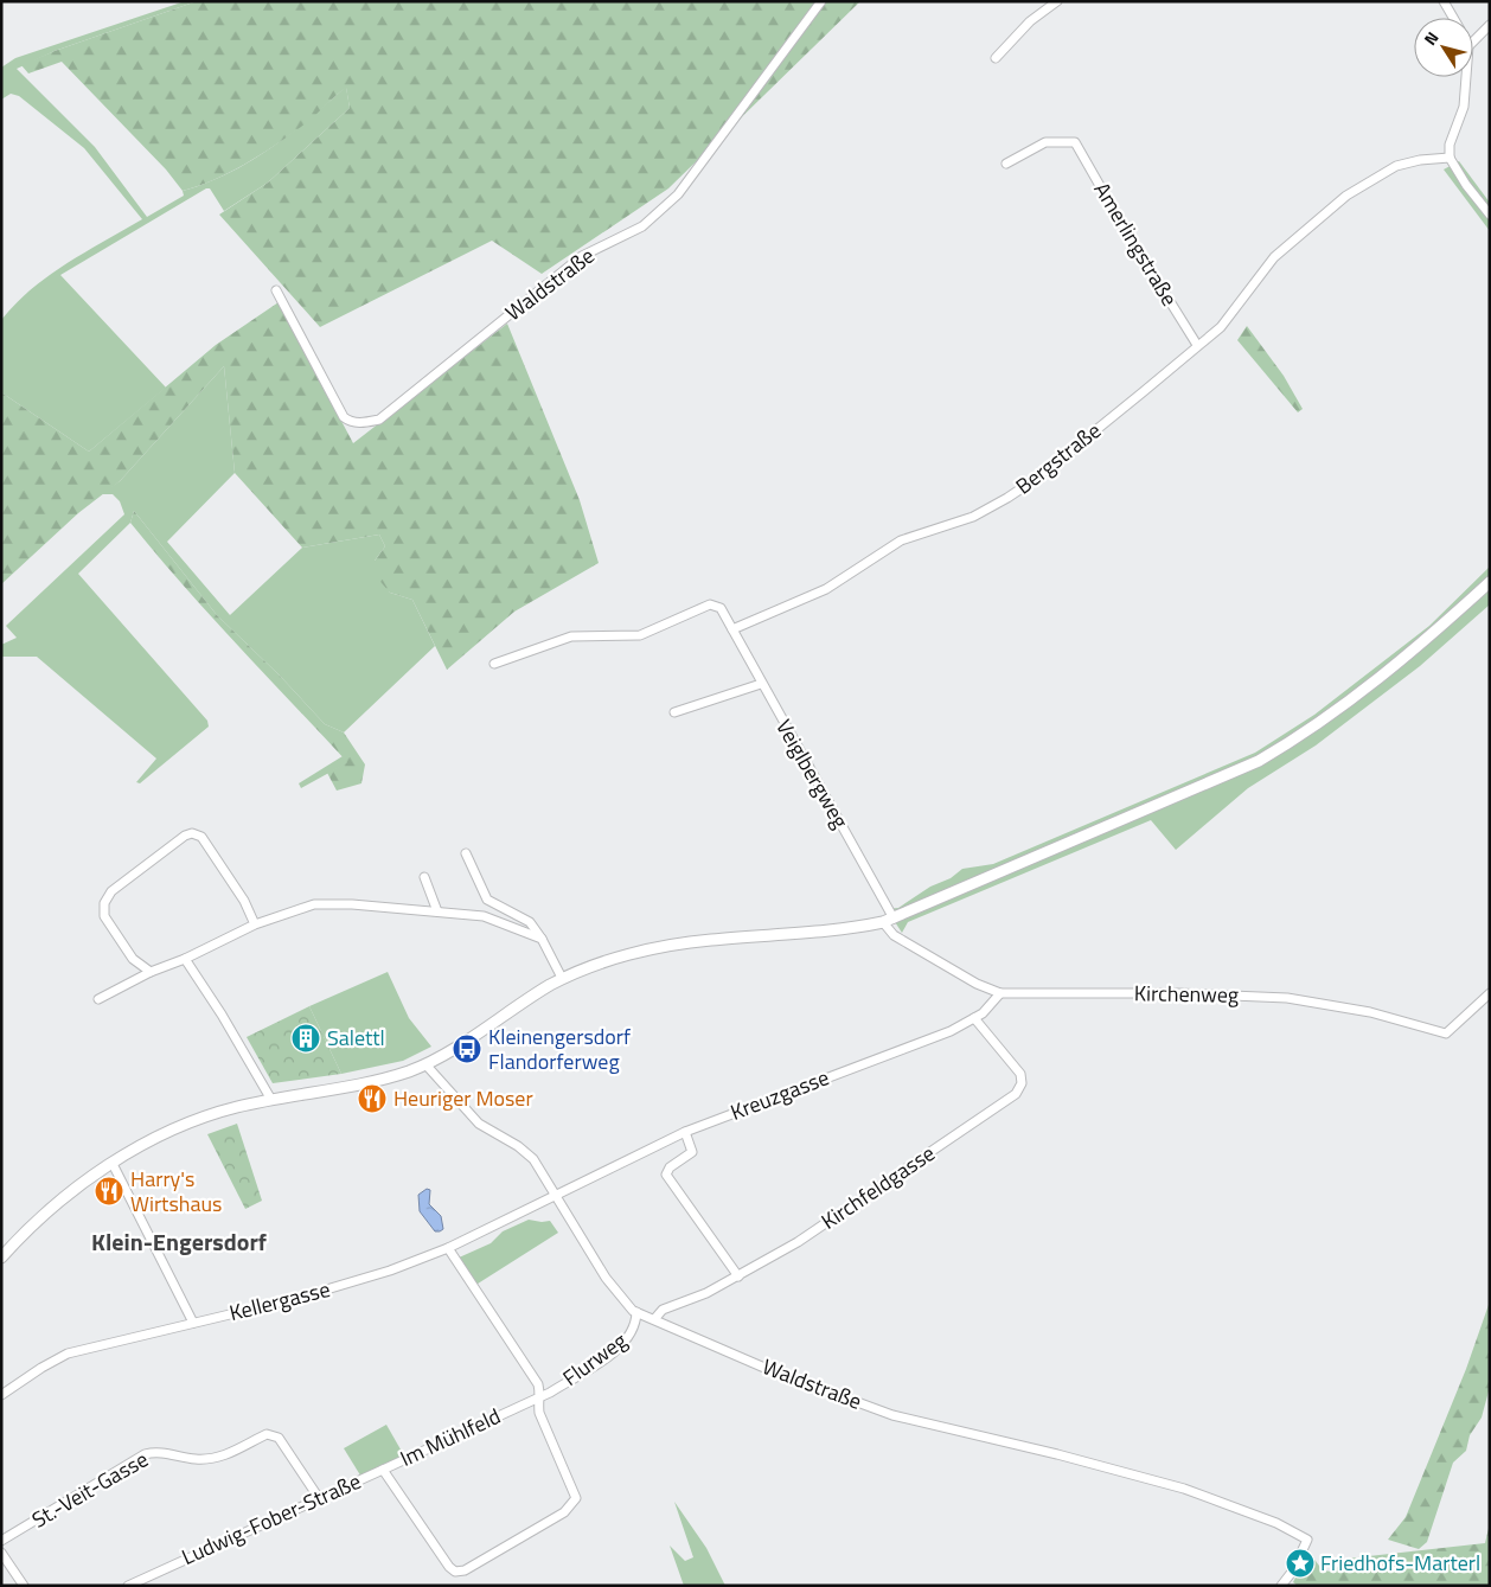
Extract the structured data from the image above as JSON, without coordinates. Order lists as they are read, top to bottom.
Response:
{
  "streets": {
    "street": [
      "Amerlingstraße",
      "Waldstraße",
      "Bergstraße",
      "Veiglbergweg",
      "Kirchenweg",
      "Kreuzgasse",
      "Kirchfeldgasse",
      "Kellergasse",
      "Flurweg",
      "Im Mühlfeld",
      "St.-Veit-Gasse",
      "Ludwig-Fober-Straße"
    ]
  },
  "crossings": [
    ["Amerlingstraße", "Bergstraße"],
    ["Waldstraße", "Kreuzgasse"],
    ["Waldstraße", "Kirchfeldgasse"],
    ["Waldstraße", "Kellergasse"],
    ["Waldstraße", "Flurweg"],
    ["Bergstraße", "Veiglbergweg"],
    ["Veiglbergweg", "Kirchenweg"],
    ["Kirchenweg", "Kreuzgasse"],
    ["Kreuzgasse", "Kirchfeldgasse"],
    ["Kreuzgasse", "Kellergasse"],
    ["Kellergasse", "Im Mühlfeld"],
    ["Flurweg", "Im Mühlfeld"],
    ["Im Mühlfeld", "Ludwig-Fober-Straße"],
    ["St.-Veit-Gasse", "Ludwig-Fober-Straße"]
  ],
  "districts": ["Klein-Engersdorf"],
  "places": {
    "building": ["Salettl"],
    "bus stop": ["Kleinengersdorf Flandorferweg"],
    "restaurant": ["Heuriger Moser", "Harry's Wirtshaus"],
    "place": ["Friedhofs-Marterl"]
  },
  "north": "top left"
}
